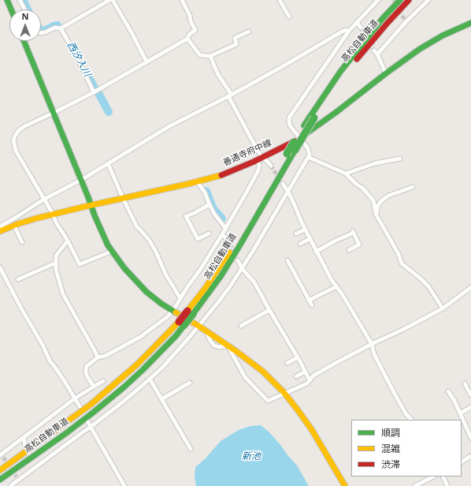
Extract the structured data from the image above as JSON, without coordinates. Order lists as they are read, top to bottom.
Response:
{
  "streets": {
    "main road": ["高松自動車道", "善通寺府中線"]
  },
  "water": ["西汐入川", "新池"],
  "legend": ["順調", "混雑", "渋滞"],
  "north": "top"
}
